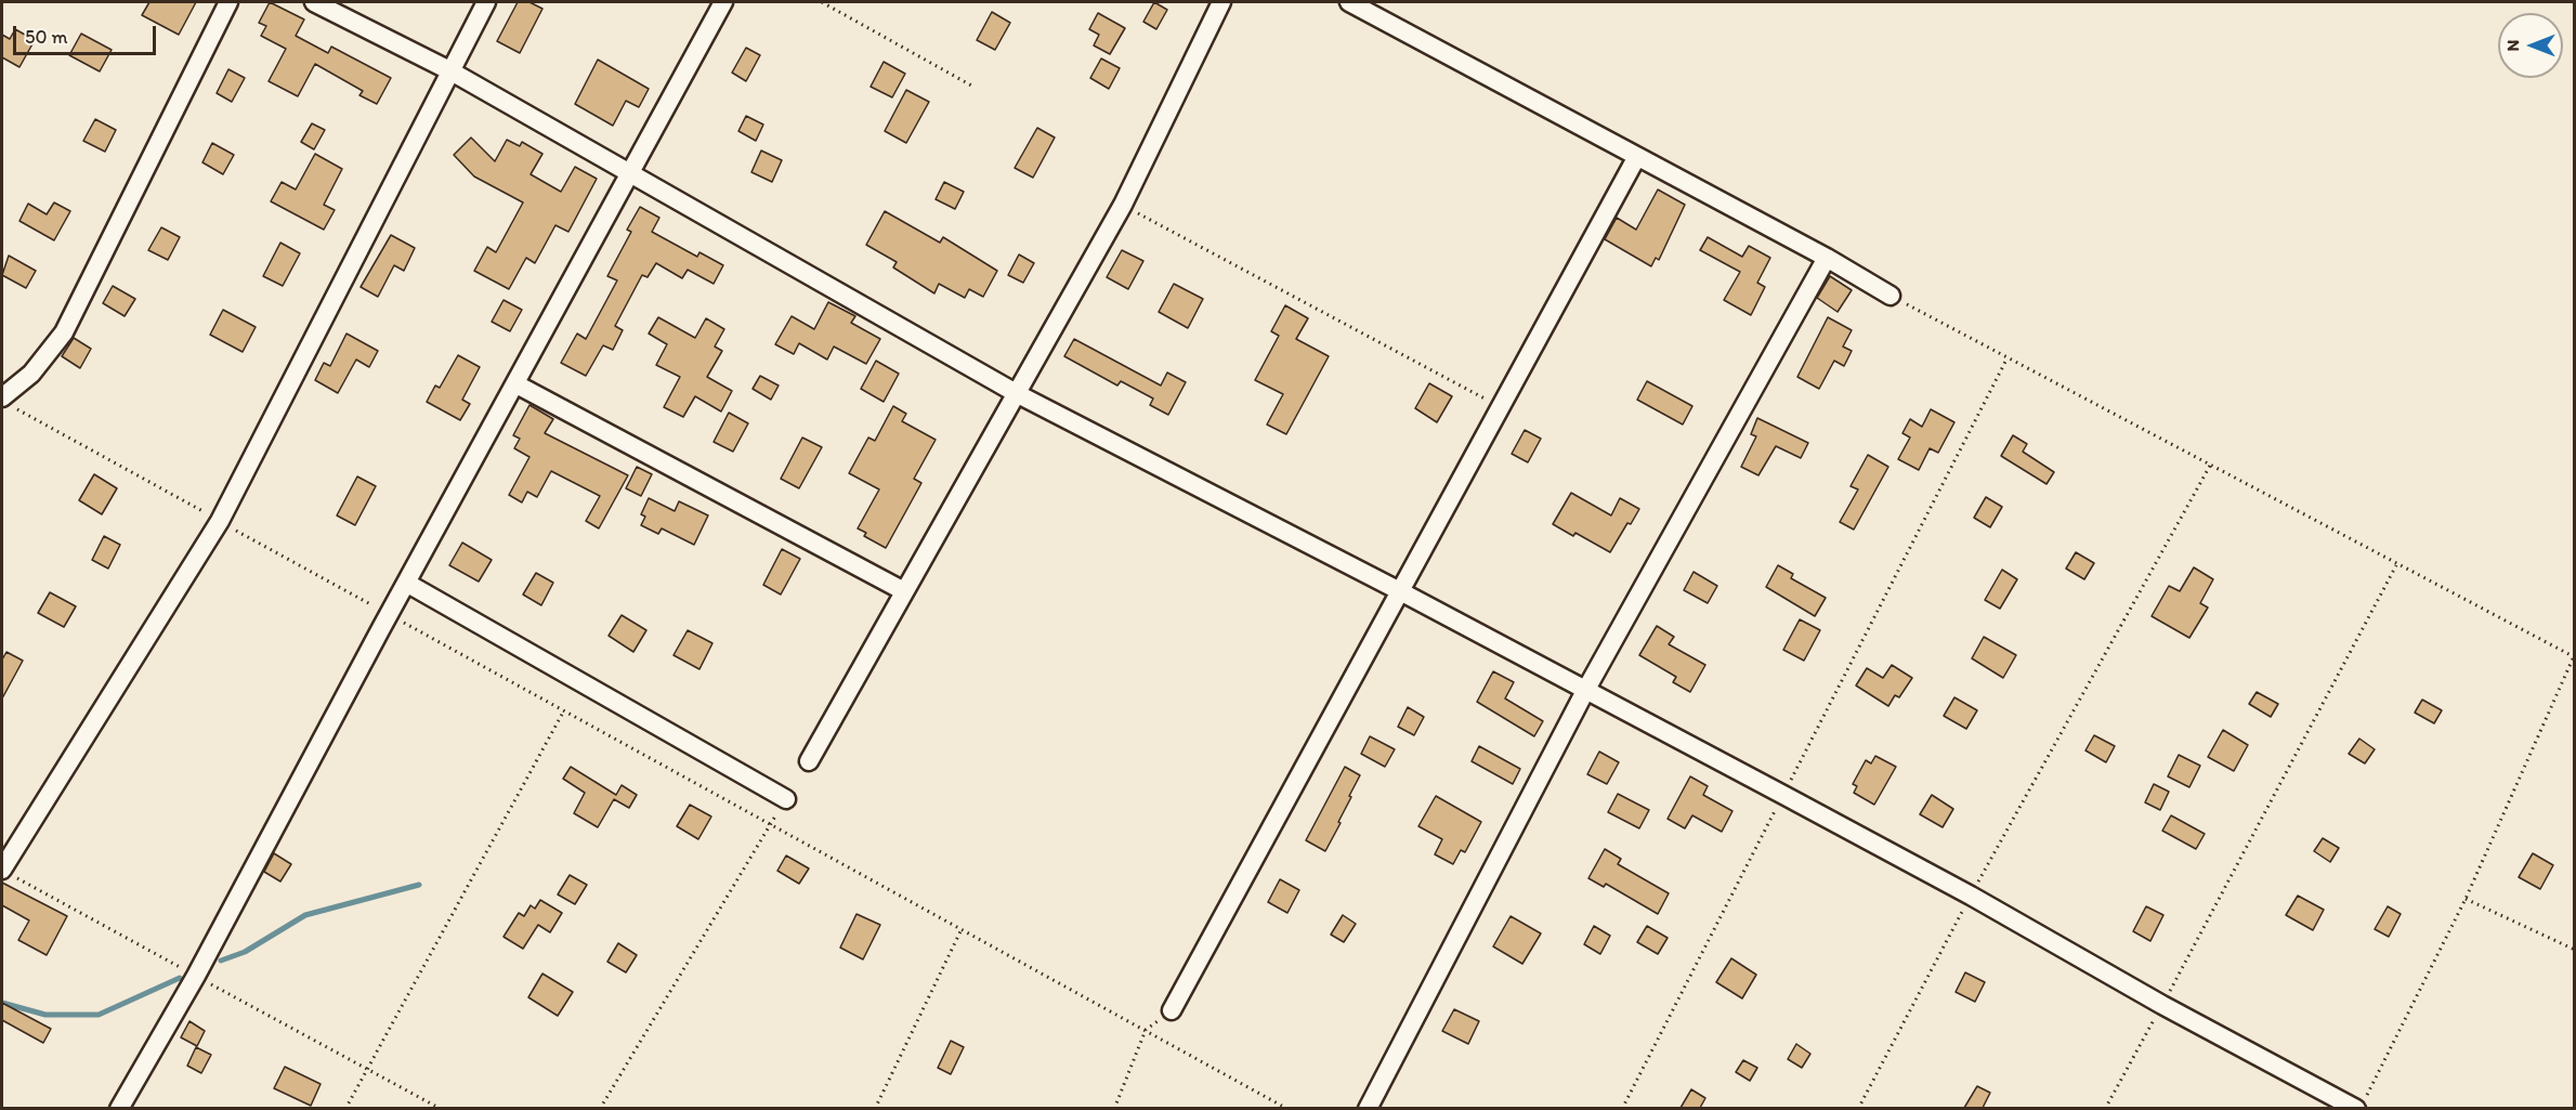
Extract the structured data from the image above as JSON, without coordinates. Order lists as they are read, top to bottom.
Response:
{
  "scale_bar": "50 m",
  "north": "left"
}
